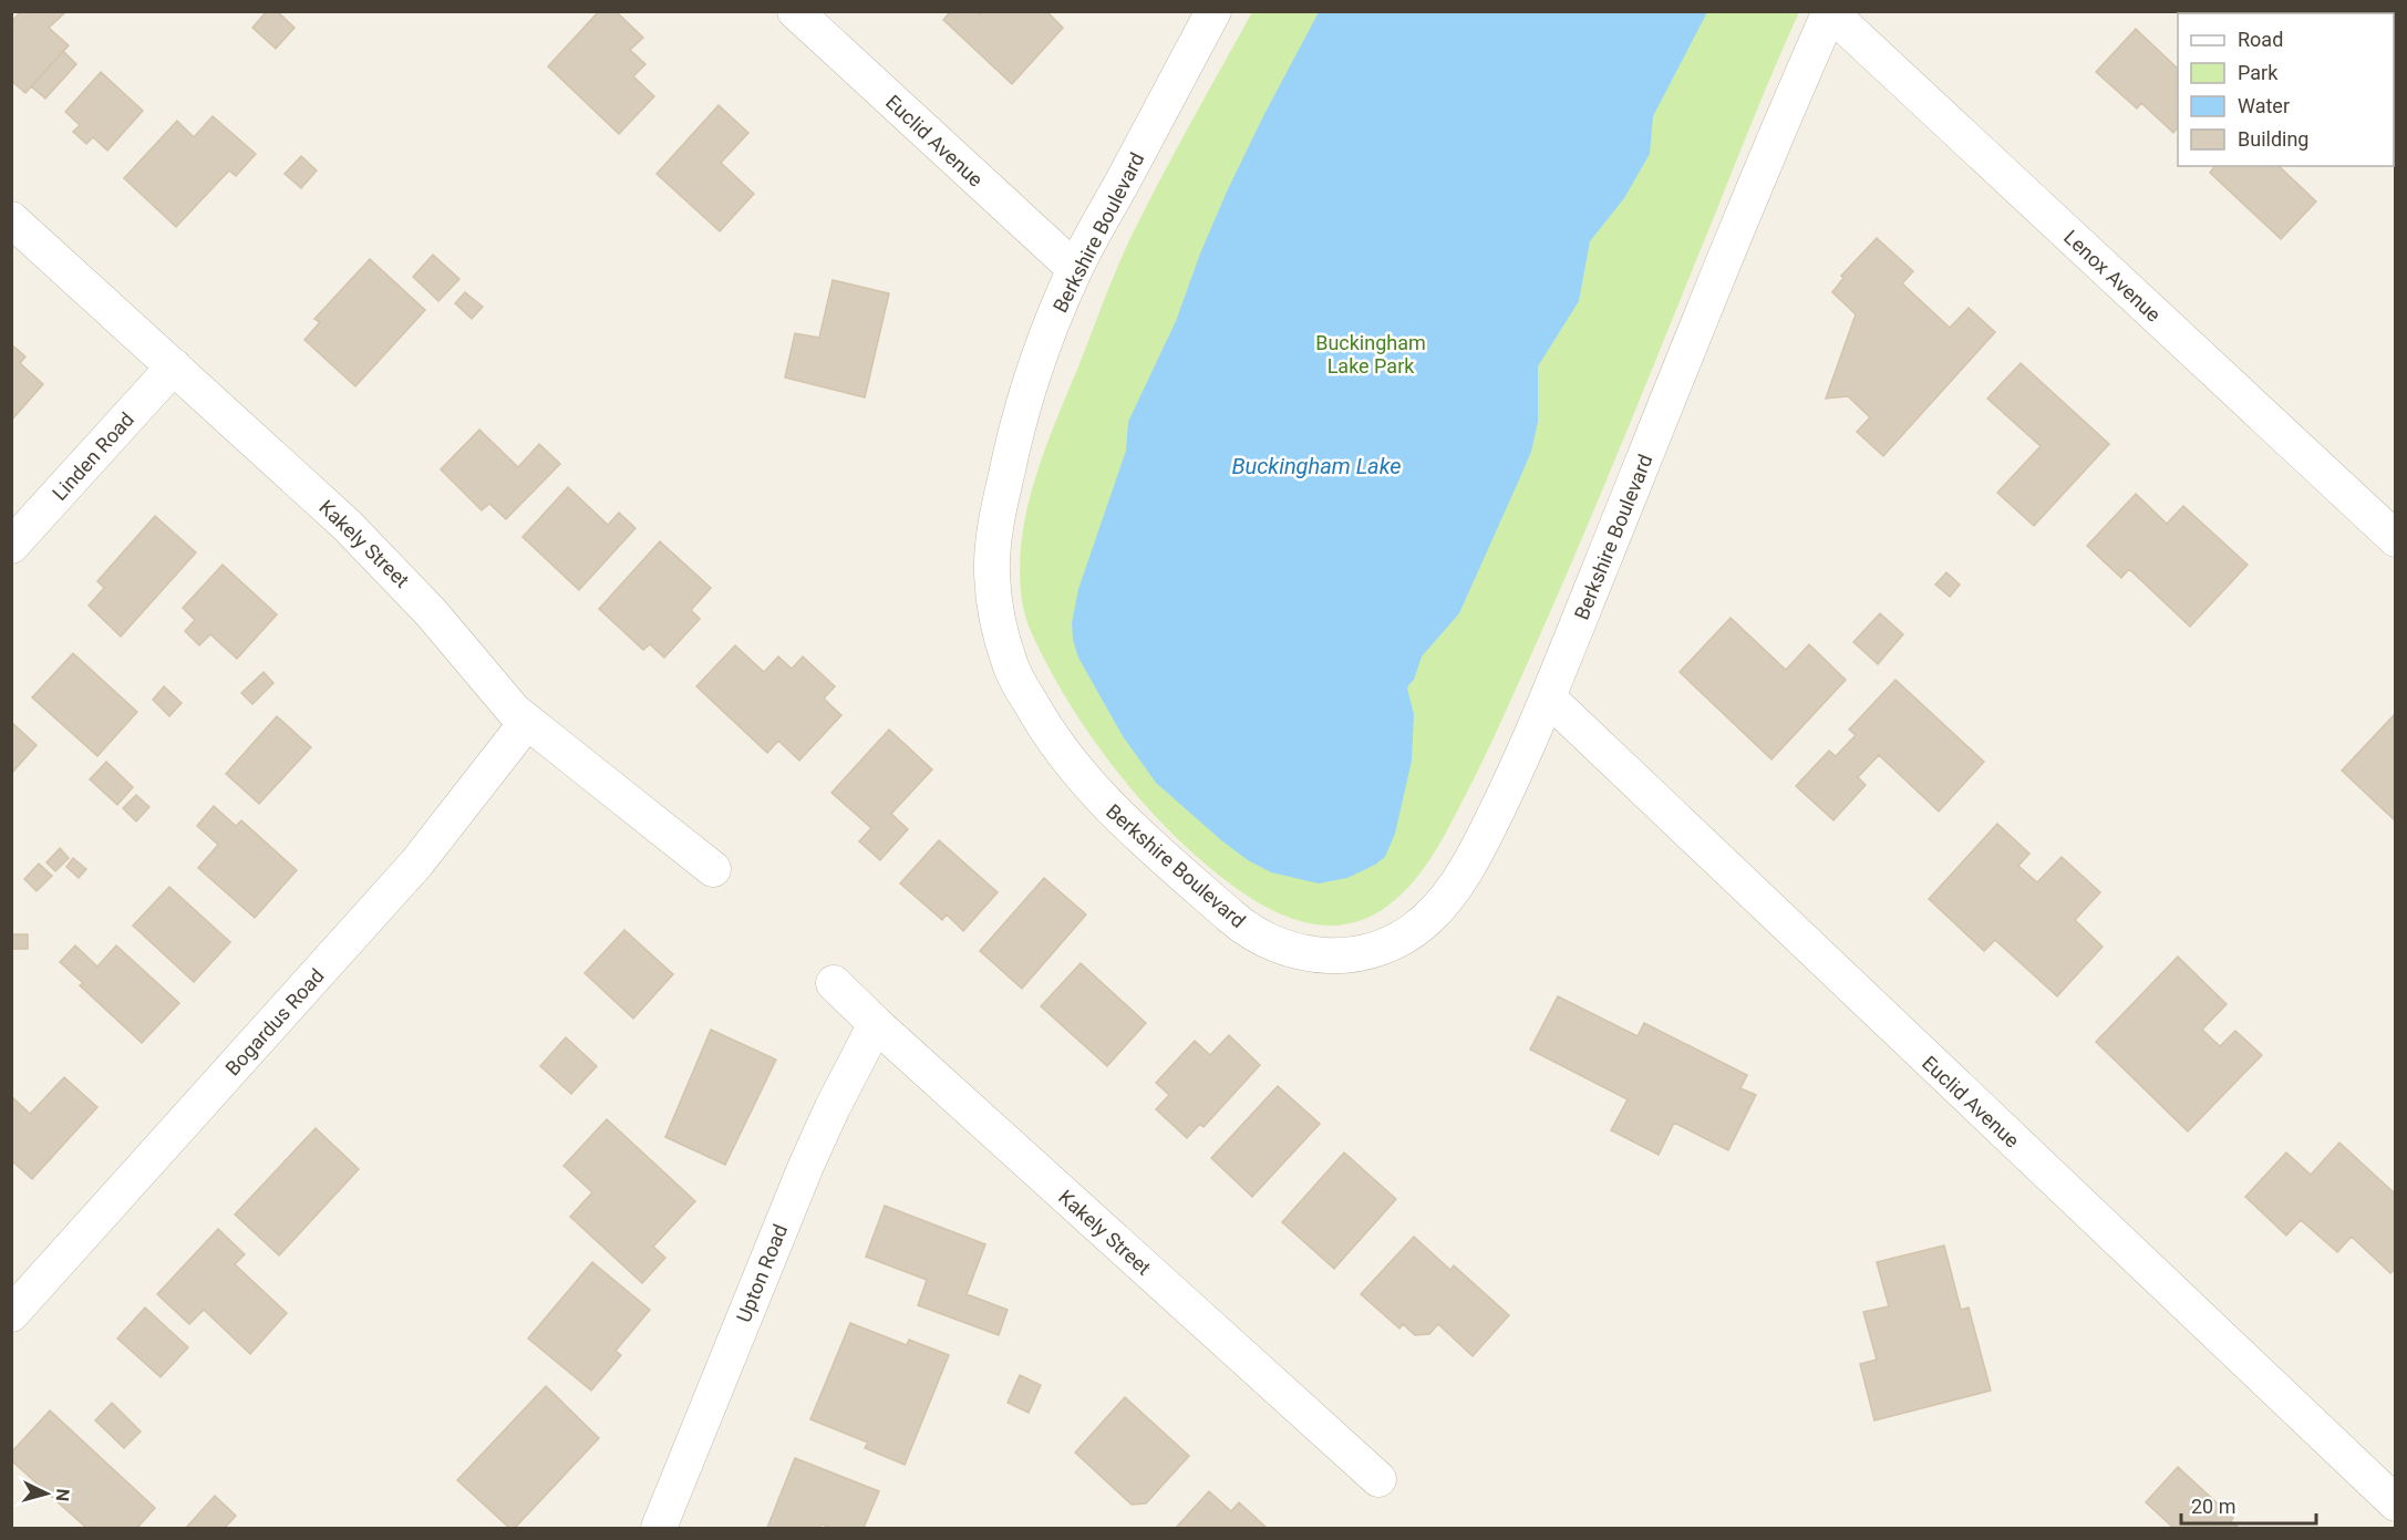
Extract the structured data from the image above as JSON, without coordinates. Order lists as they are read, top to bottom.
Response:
{
  "streets": {
    "street": [
      "Euclid Avenue",
      "Berkshire Boulevard",
      "Lenox Avenue",
      "Linden Road",
      "Kakely Street",
      "Bogardus Road",
      "Upton Road"
    ]
  },
  "crossings": [
    ["Euclid Avenue", "Berkshire Boulevard"],
    ["Berkshire Boulevard", "Lenox Avenue"],
    ["Linden Road", "Kakely Street"],
    ["Kakely Street", "Bogardus Road"],
    ["Kakely Street", "Upton Road"]
  ],
  "water": ["Buckingham Lake"],
  "parks": ["Buckingham Lake Park"],
  "legend": [
    "Road",
    "Park",
    "Water",
    "Building"
  ],
  "scale_bar": "20 m",
  "north": "right"
}
